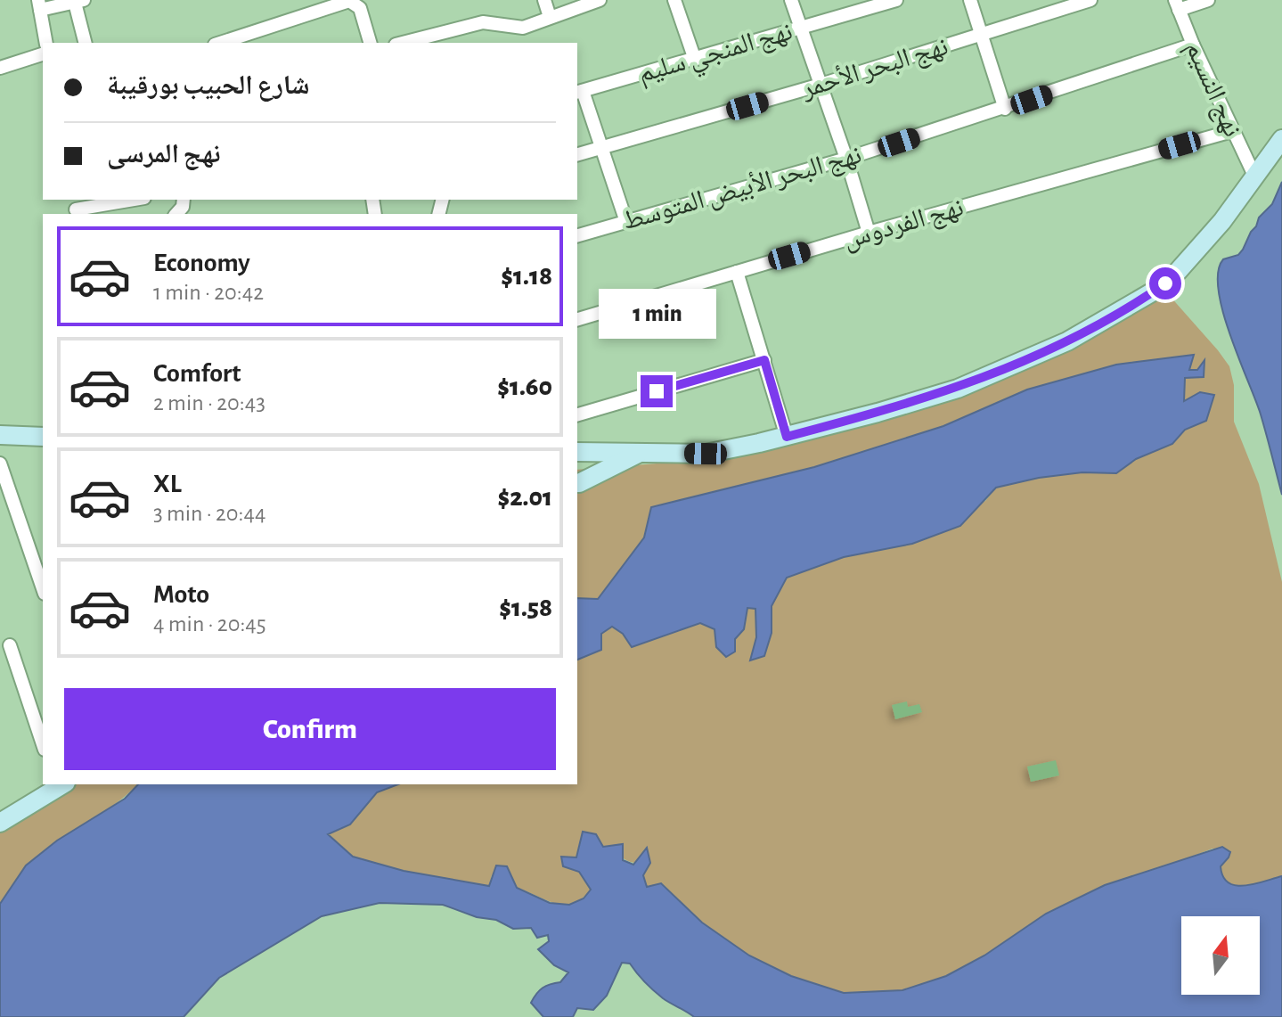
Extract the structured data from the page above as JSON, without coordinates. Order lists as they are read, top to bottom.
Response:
{
  "streets": {
    "street": [
      "نهج المنجي سليم",
      "نهج البحر الأحمر",
      "نهج النسيم",
      "نهج البحر الأبيض المتوسط",
      "نهج الفردوس"
    ]
  },
  "crossings": [
    ["نهج النسيم", "نهج البحر الأبيض المتوسط"],
    ["نهج النسيم", "نهج الفردوس"]
  ],
  "north": "top",
  "page": {
    "banner": ["شارع الحبيب بورقيبة", "نهج المرسى"],
    "list": [
      {
        "name": "Economy",
        "note": "1 min · 20:42",
        "value": "$1.18"
      },
      {
        "name": "Comfort",
        "note": "2 min · 20:43",
        "value": "$1.60"
      },
      {
        "name": "XL",
        "note": "3 min · 20:44",
        "value": "$2.01"
      },
      {
        "name": "Moto",
        "note": "4 min · 20:45",
        "value": "$1.58"
      }
    ],
    "bubble": "1 min",
    "buttons": "Confirm"
  }
}
